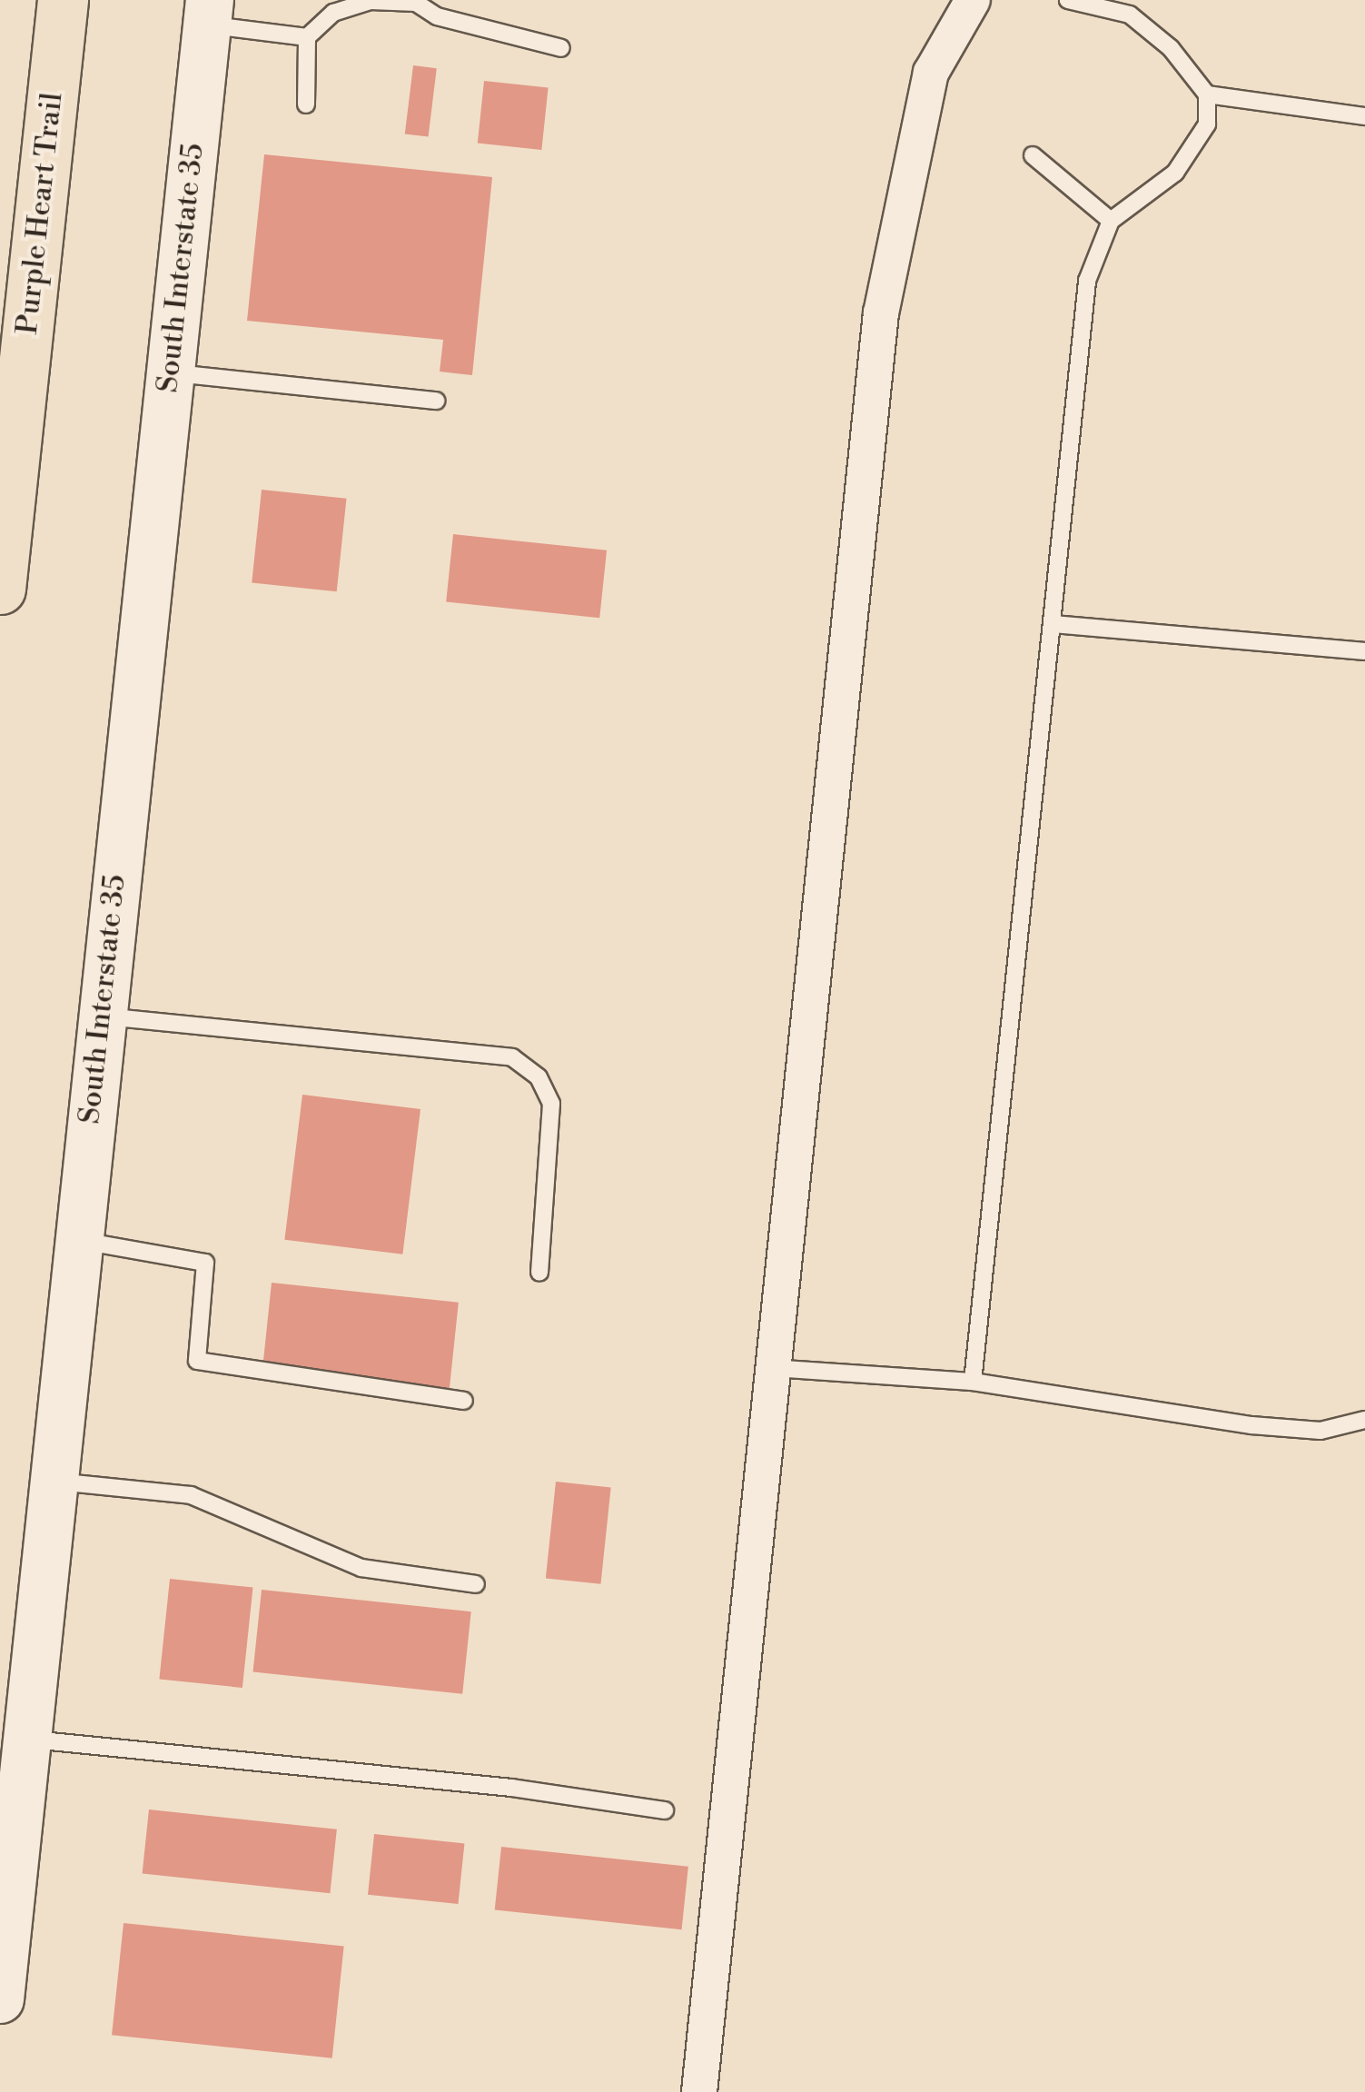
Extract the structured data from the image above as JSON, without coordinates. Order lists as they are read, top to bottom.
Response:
{
  "streets": {
    "highway": ["Purple Heart Trail"],
    "main road": ["South Interstate 35"]
  }
}
